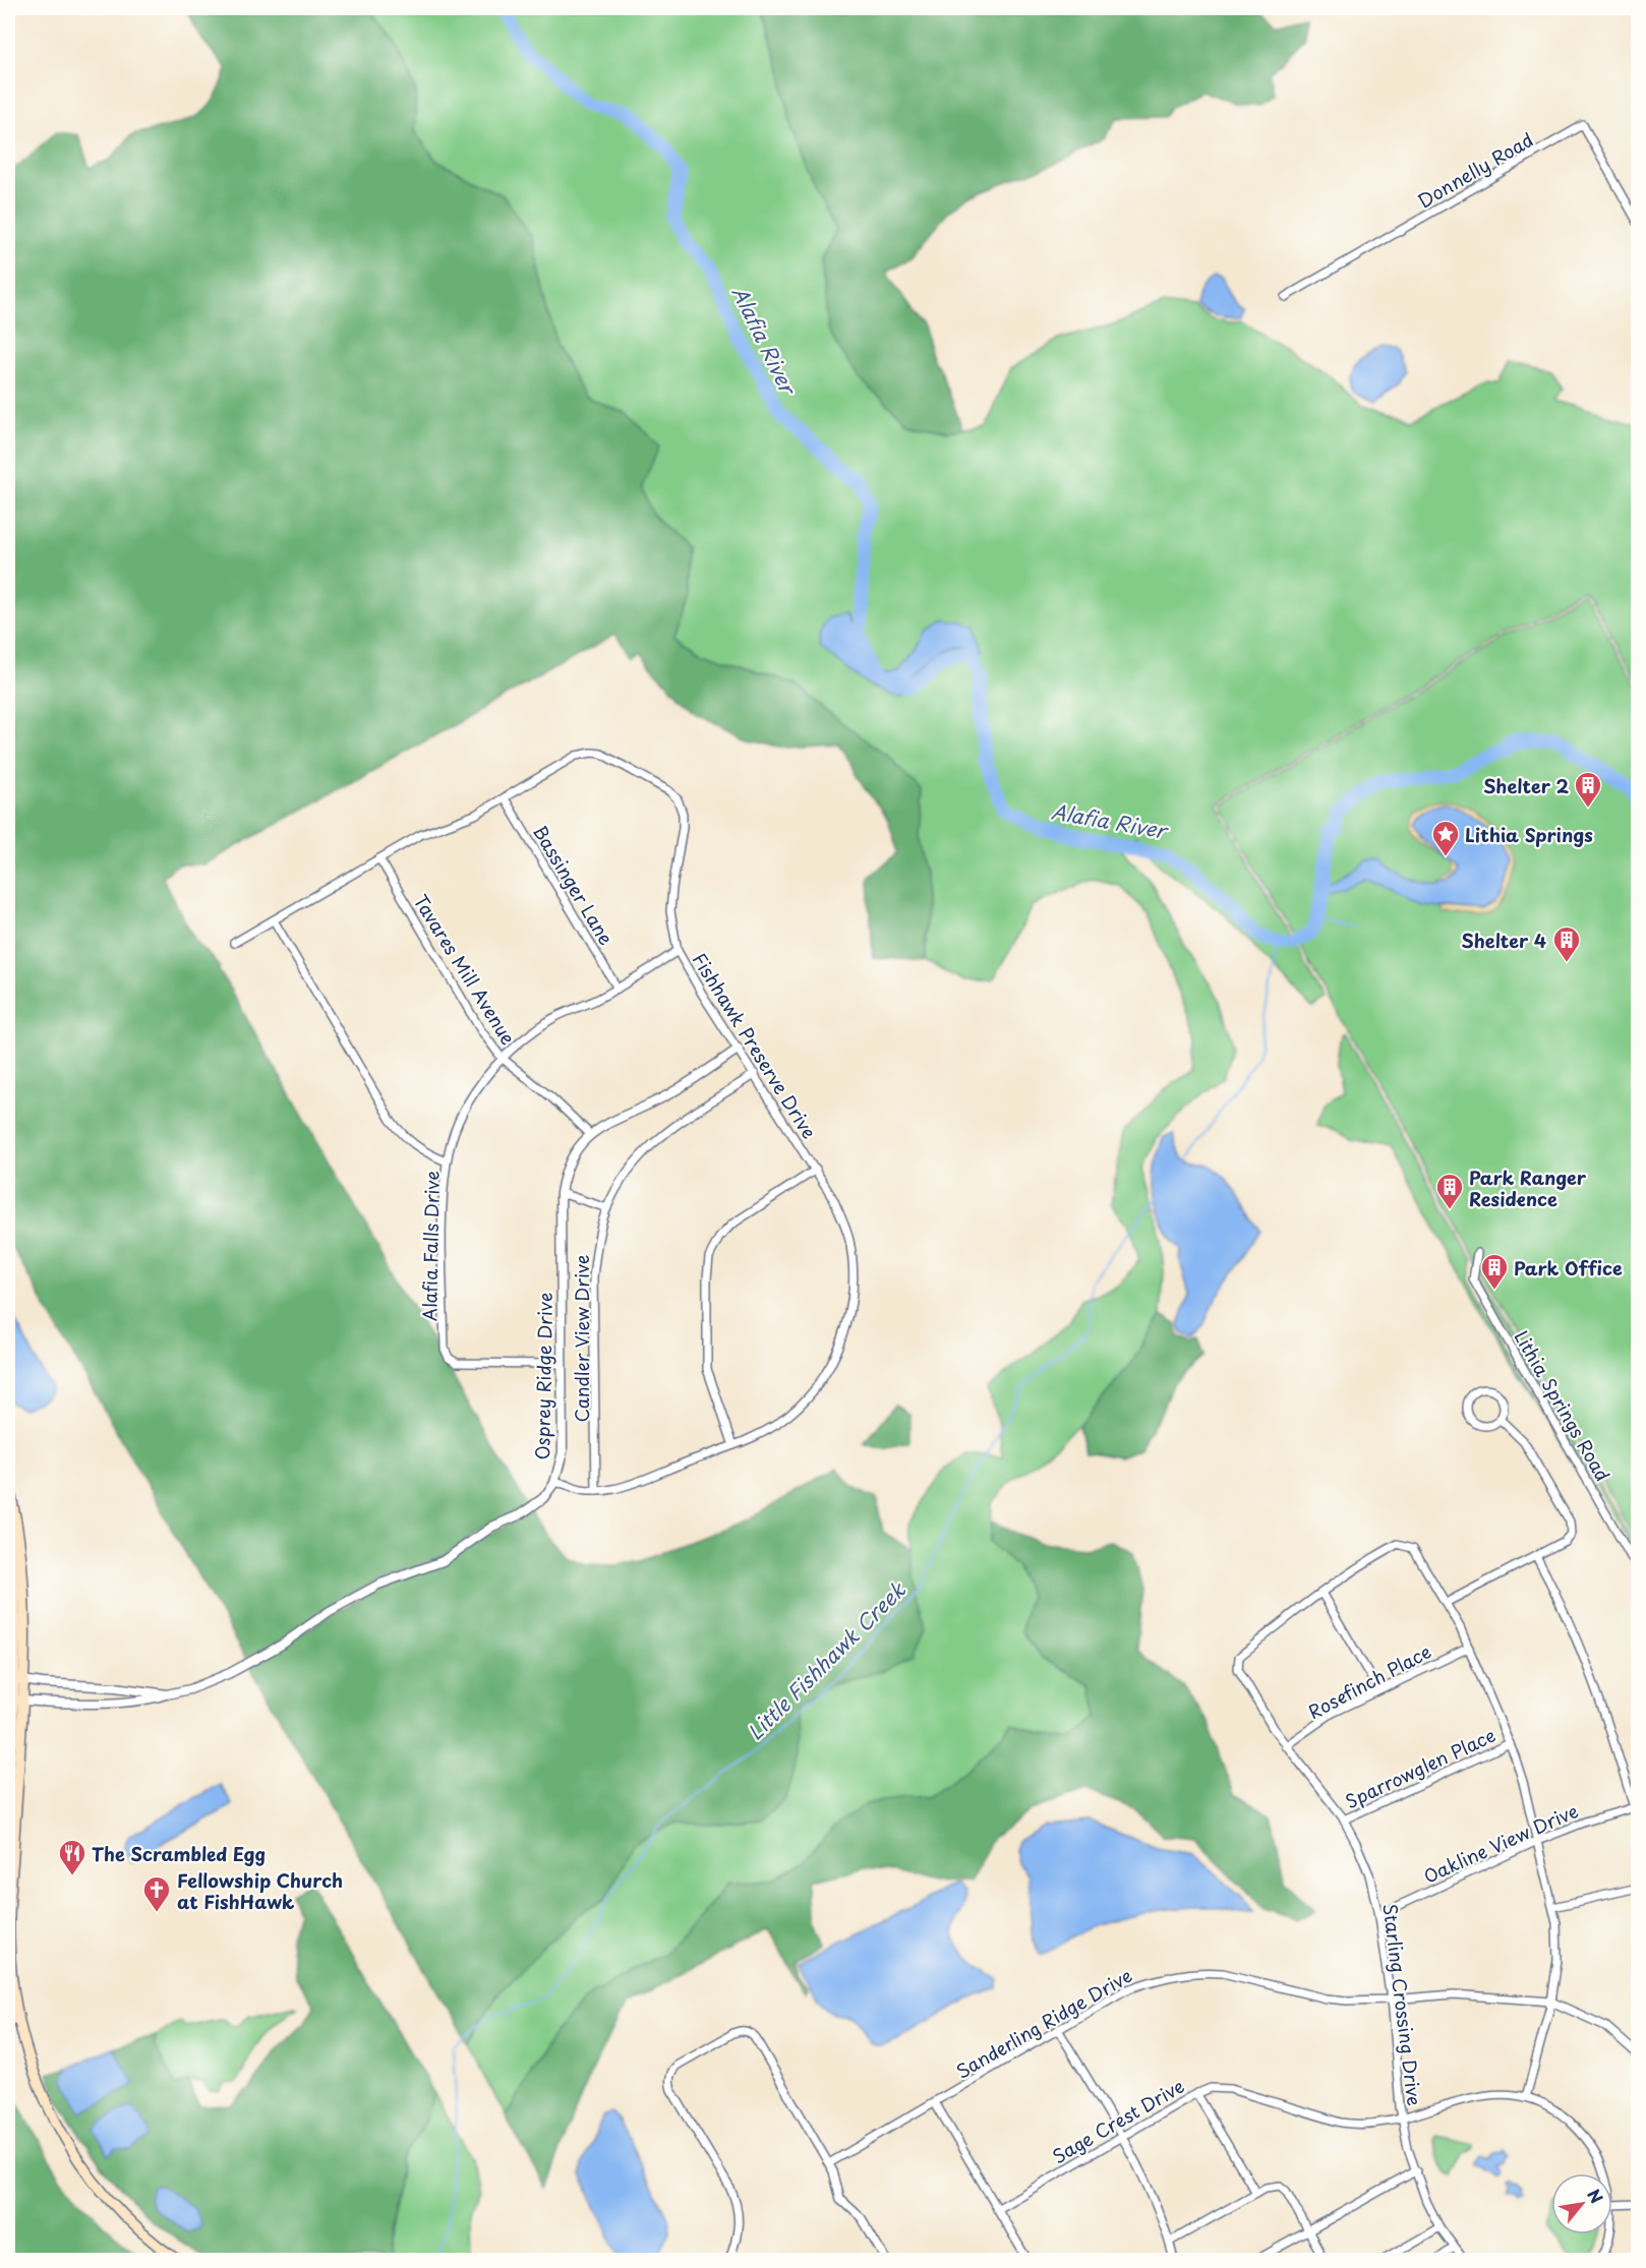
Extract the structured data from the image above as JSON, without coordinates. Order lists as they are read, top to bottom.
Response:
{
  "streets": {
    "street": [
      "Donnelly Road",
      "Bassinger Lane",
      "Tavares Mill Avenue",
      "Fishhawk Preserve Drive",
      "Alafia Falls Drive",
      "Candler View Drive",
      "Osprey Ridge Drive",
      "Lithia Springs Road",
      "Rosefinch Place",
      "Sparrowglen Place",
      "Oakline View Drive",
      "Starling Crossing Drive",
      "Sanderling Ridge Drive",
      "Sage Crest Drive"
    ]
  },
  "crossings": [
    ["Bassinger Lane", "Fishhawk Preserve Drive"],
    ["Bassinger Lane", "Alafia Falls Drive"],
    ["Tavares Mill Avenue", "Fishhawk Preserve Drive"],
    ["Tavares Mill Avenue", "Alafia Falls Drive"],
    ["Tavares Mill Avenue", "Osprey Ridge Drive"],
    ["Fishhawk Preserve Drive", "Alafia Falls Drive"],
    ["Fishhawk Preserve Drive", "Candler View Drive"],
    ["Fishhawk Preserve Drive", "Osprey Ridge Drive"],
    ["Alafia Falls Drive", "Osprey Ridge Drive"],
    ["Rosefinch Place", "Starling Crossing Drive"],
    ["Sparrowglen Place", "Starling Crossing Drive"],
    ["Oakline View Drive", "Starling Crossing Drive"],
    ["Starling Crossing Drive", "Sanderling Ridge Drive"],
    ["Starling Crossing Drive", "Sage Crest Drive"]
  ],
  "water": ["Alafia River", "Little Fishhawk Creek"],
  "places": {
    "building": [
      "Shelter 2",
      "Shelter 4",
      "Park Ranger Residence",
      "Park Office"
    ],
    "place": ["Lithia Springs"],
    "restaurant": ["The Scrambled Egg"],
    "church": ["Fellowship Church at FishHawk"]
  },
  "north": "top right"
}
